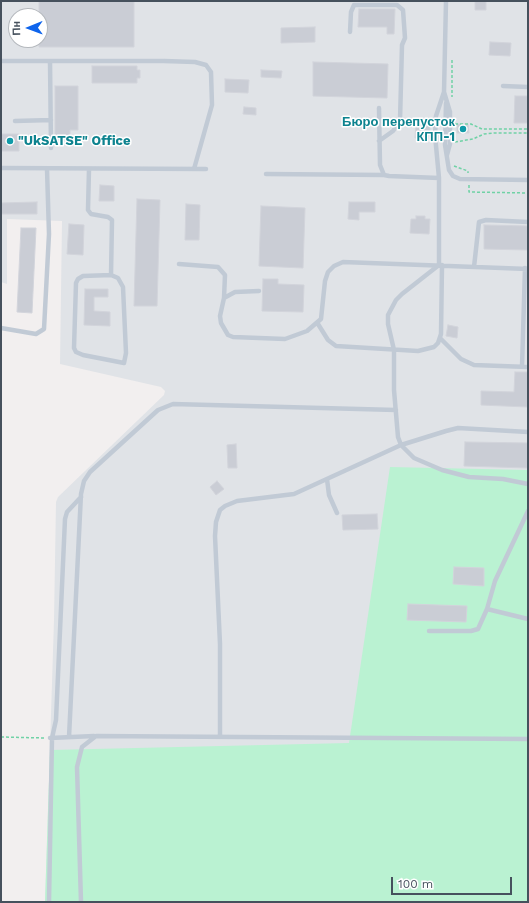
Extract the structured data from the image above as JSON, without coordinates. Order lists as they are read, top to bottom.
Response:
{
  "places": ["Бюро перепусток КПП-1", "\"UkSATSE\" Office"],
  "scale_bar": "100 m",
  "north": "left"
}
